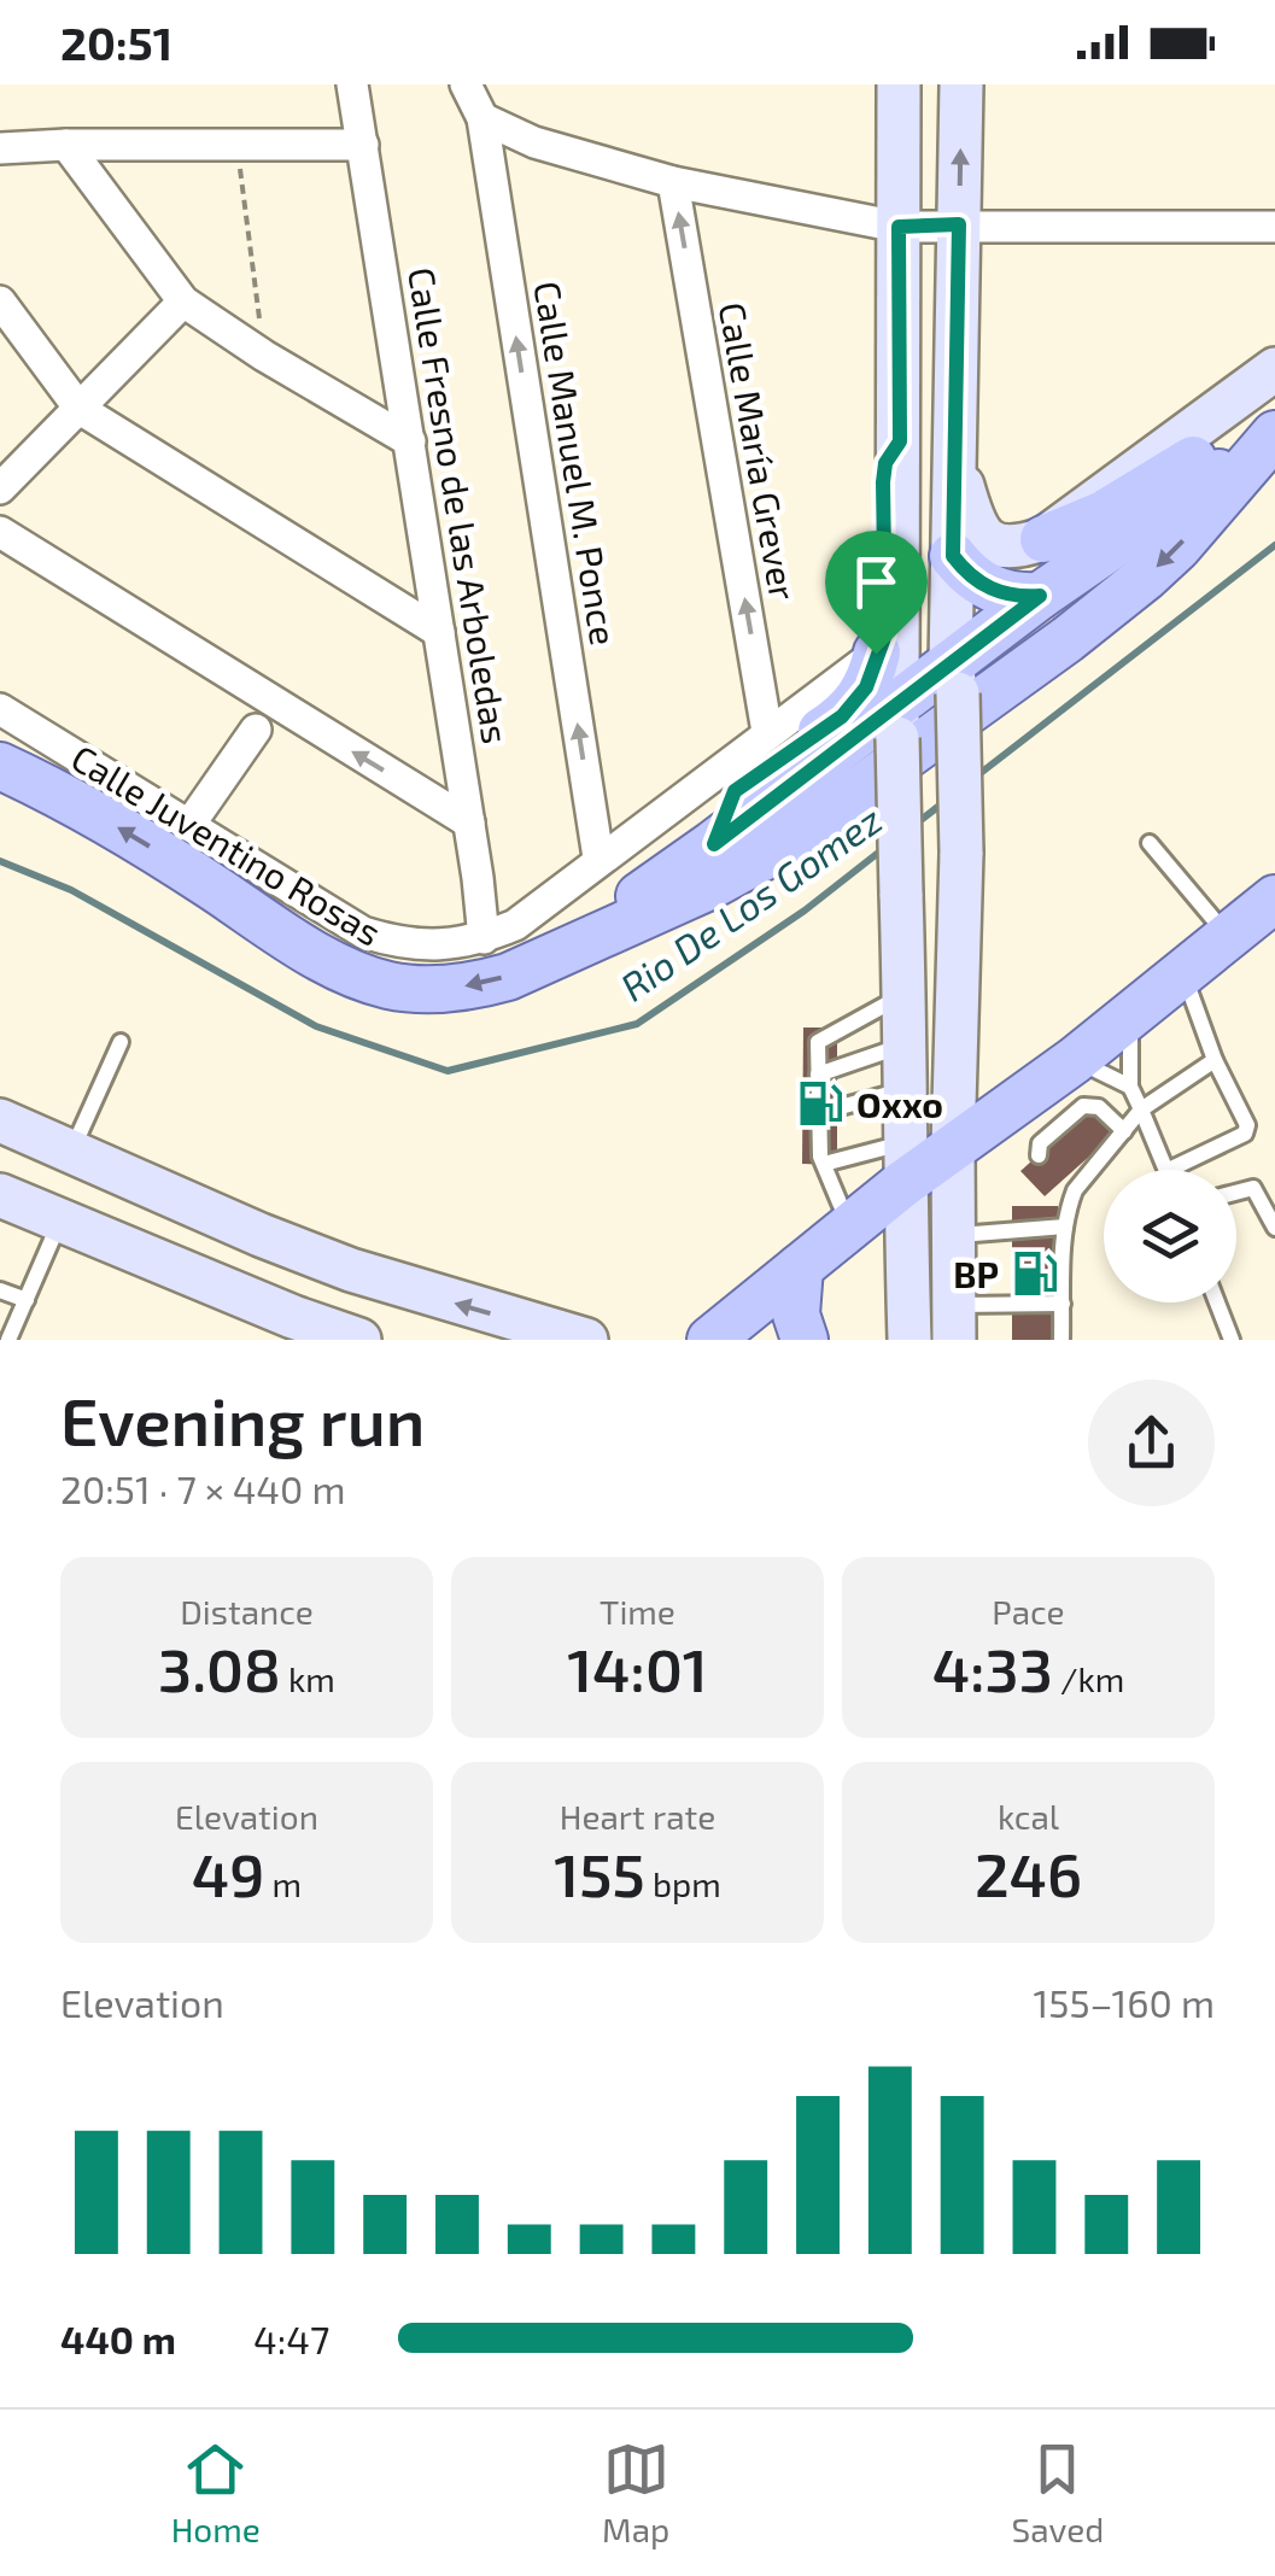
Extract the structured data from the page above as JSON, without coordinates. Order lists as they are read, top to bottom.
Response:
{
  "streets": {
    "street": [
      "Calle María Grever",
      "Calle Manuel M. Ponce",
      "Calle Fresno de las Arboledas",
      "Calle Juventino Rosas"
    ]
  },
  "crossings": [
    ["Calle María Grever", "Calle Juventino Rosas"],
    ["Calle Manuel M. Ponce", "Calle Juventino Rosas"],
    ["Calle Fresno de las Arboledas", "Calle Juventino Rosas"]
  ],
  "one_way": ["Calle Manuel M. Ponce"],
  "water": ["Rio De Los Gomez"],
  "places": {
    "fuel station": ["Oxxo", "BP"]
  },
  "page": {
    "status": "20:51",
    "heading": ["Evening run", "20:51 · 7 × 440 m"],
    "stats": [
      ["Distance", "3.08 km"],
      ["Time", "14:01"],
      ["Pace", "4:33 /km"],
      ["Elevation", "49 m"],
      ["Heart rate", "155 bpm"],
      ["kcal", "246"]
    ],
    "chart": ["Elevation", "155–160 m"],
    "list": [
      {
        "name": "440 m",
        "note": "4:47"
      }
    ],
    "tabs": ["Home", "Map", "Saved"]
  }
}
